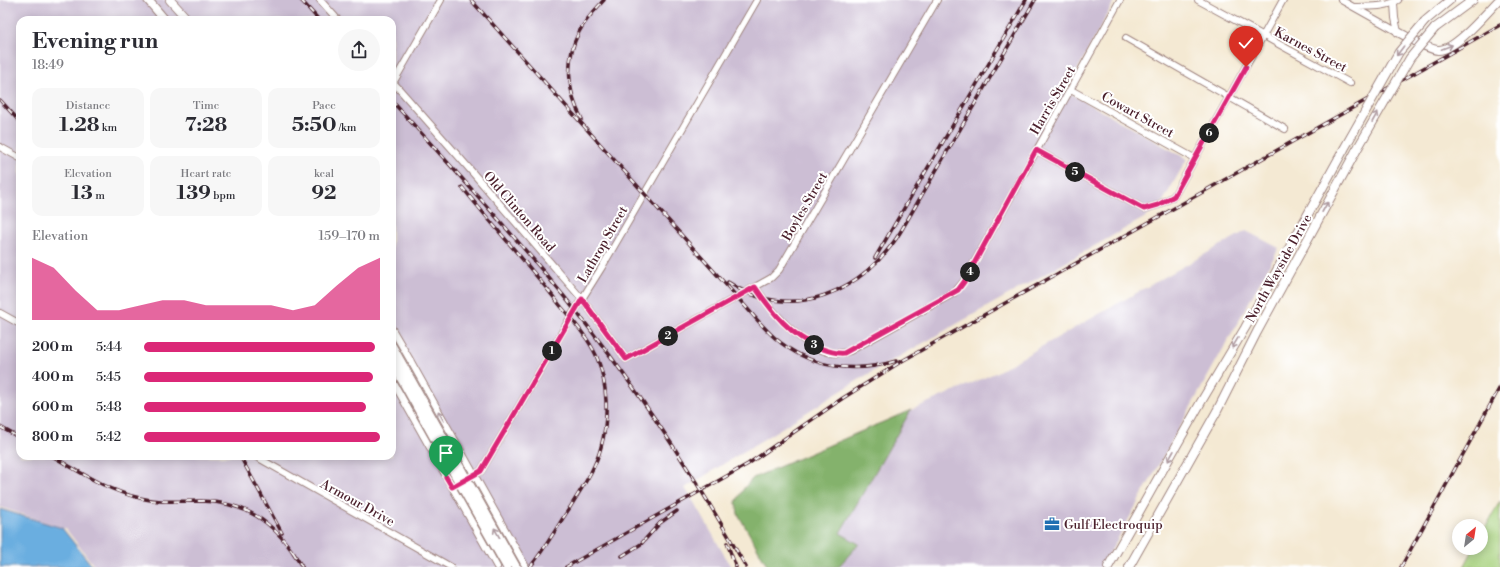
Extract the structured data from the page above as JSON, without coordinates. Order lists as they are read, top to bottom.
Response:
{
  "streets": {
    "main road": ["North Wayside Drive"],
    "street": [
      "Karnes Street",
      "Harris Street",
      "Cowart Street",
      "Boyles Street",
      "Old Clinton Road",
      "Lathrop Street",
      "Armour Drive"
    ]
  },
  "crossings": [
    ["Harris Street", "Cowart Street"],
    ["Harris Street", "Boyles Street"],
    ["Boyles Street", "Old Clinton Road"],
    ["Old Clinton Road", "Lathrop Street"]
  ],
  "places": {
    "office": ["Gulf Electroquip"]
  },
  "north": "top right",
  "page": {
    "heading": ["Evening run", "18:49"],
    "stats": [
      ["Distance", "1.28 km"],
      ["Time", "7:28"],
      ["Pace", "5:50 /km"],
      ["Elevation", "13 m"],
      ["Heart rate", "139 bpm"],
      ["kcal", "92"]
    ],
    "pins": [
      "6",
      "5",
      "4",
      "2",
      "3",
      "1"
    ],
    "chart": ["Elevation", "159–170 m"],
    "list": [
      {
        "name": "200 m",
        "note": "5:44"
      },
      {
        "name": "400 m",
        "note": "5:45"
      },
      {
        "name": "600 m",
        "note": "5:48"
      },
      {
        "name": "800 m",
        "note": "5:42"
      }
    ]
  }
}
